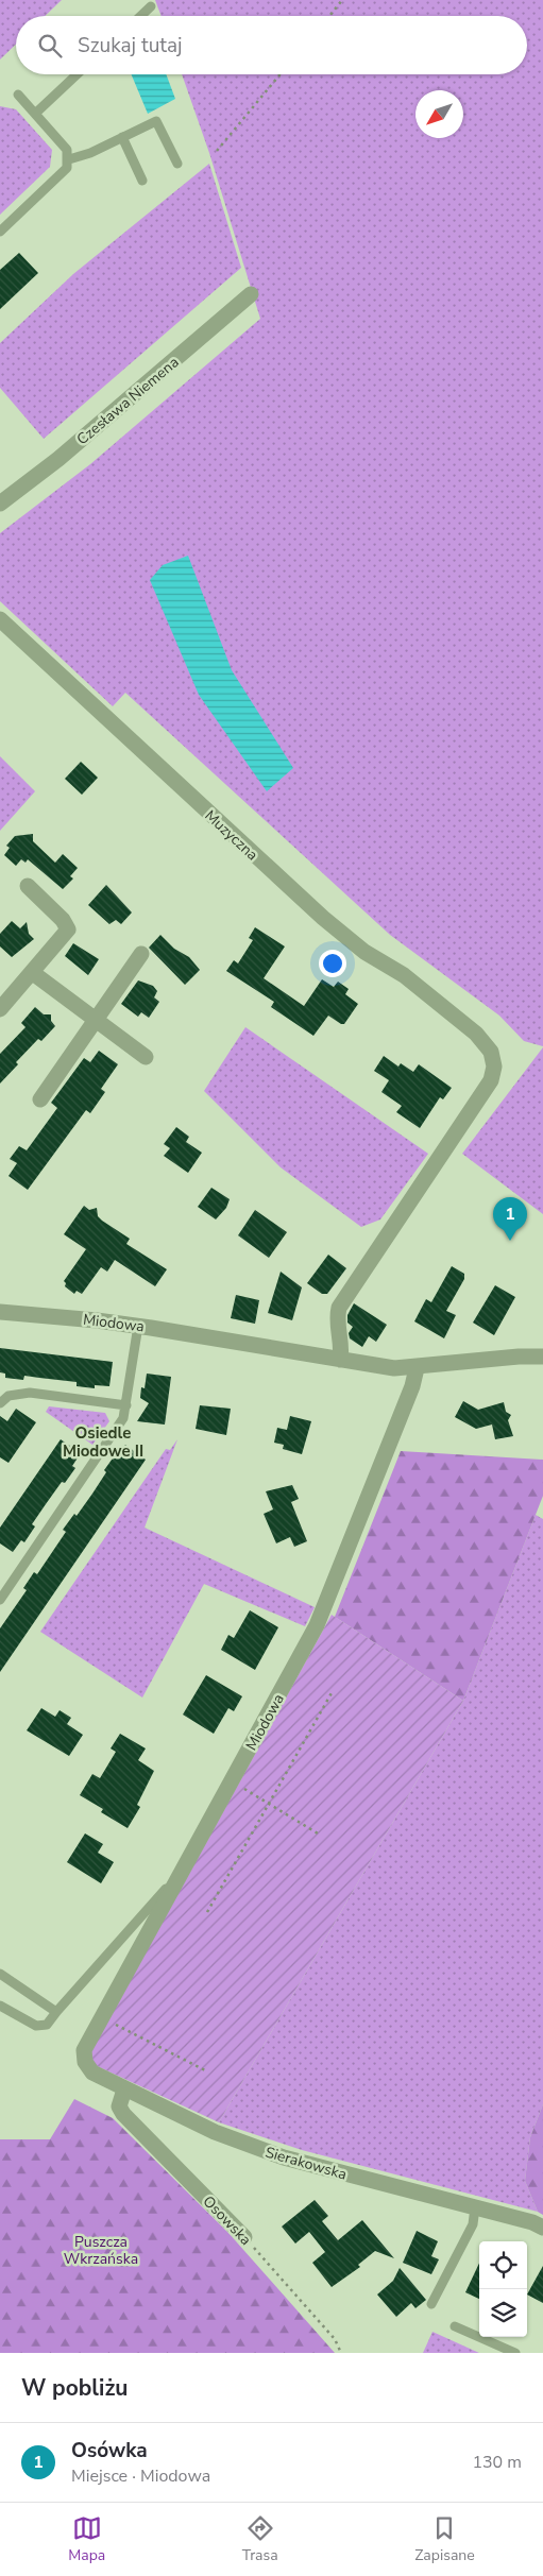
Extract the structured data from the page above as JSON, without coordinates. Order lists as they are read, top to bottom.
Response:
{
  "streets": {
    "street": [
      "Czesława Niemena",
      "Muzyczna",
      "Miodowa",
      "Sierakowska",
      "Osowska"
    ]
  },
  "crossings": [
    ["Muzyczna", "Miodowa"],
    ["Miodowa", "Sierakowska"],
    ["Sierakowska", "Osowska"]
  ],
  "districts": ["Osiedle Miodowe II"],
  "parks": ["Puszcza Wkrzańska"],
  "north": "bottom left",
  "page": {
    "search": "Szukaj tutaj",
    "pins": "1",
    "heading": "W pobliżu",
    "list": [
      {
        "mark": "1",
        "name": "Osówka",
        "note": "Miejsce · Miodowa",
        "value": "130 m"
      }
    ],
    "nav": ["Mapa", "Trasa", "Zapisane"]
  }
}
